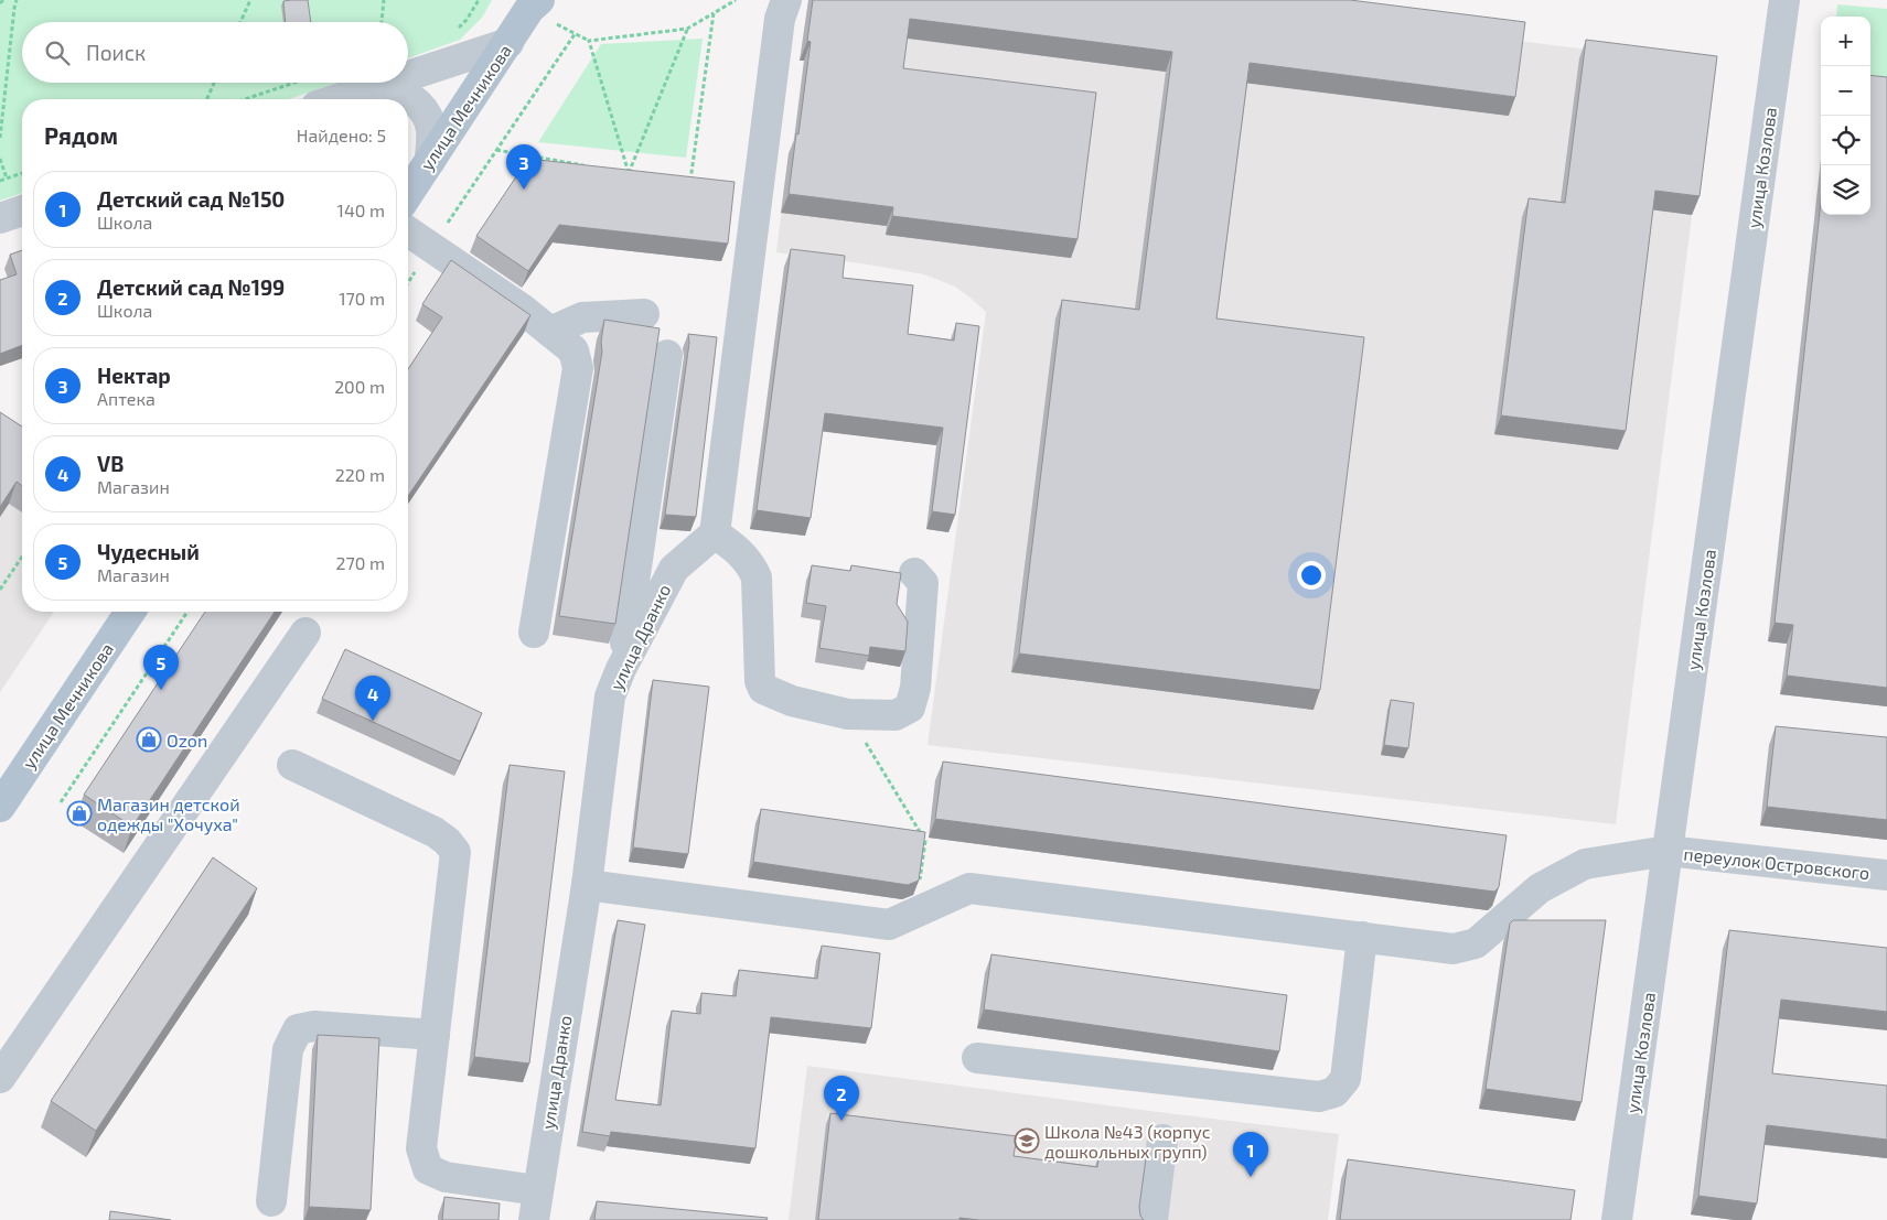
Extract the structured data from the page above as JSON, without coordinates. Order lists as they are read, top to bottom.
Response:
{
  "streets": {
    "main road": ["улица Мечникова"],
    "street": ["улица Козлова", "улица Дранко", "переулок Островского"]
  },
  "crossings": [
    ["улица Козлова", "переулок Островского"],
    ["улица Дранко", "переулок Островского"]
  ],
  "places": {
    "shop": ["Ozon", "Магазин детской одежды \"Хочуха\""],
    "school or university": ["Школа №43 (корпус дошкольных групп)"]
  },
  "page": {
    "map_buttons": ["+", "−"],
    "search": "Поиск",
    "heading": ["Рядом", "Найдено: 5"],
    "pins": [
      "3",
      "5",
      "4",
      "2",
      "1"
    ],
    "list": [
      {
        "mark": "1",
        "name": "Детский сад №150",
        "note": "Школа",
        "value": "140 m"
      },
      {
        "mark": "2",
        "name": "Детский сад №199",
        "note": "Школа",
        "value": "170 m"
      },
      {
        "mark": "3",
        "name": "Нектар",
        "note": "Аптека",
        "value": "200 m"
      },
      {
        "mark": "4",
        "name": "VB",
        "note": "Магазин",
        "value": "220 m"
      },
      {
        "mark": "5",
        "name": "Чудесный",
        "note": "Магазин",
        "value": "270 m"
      }
    ]
  }
}
